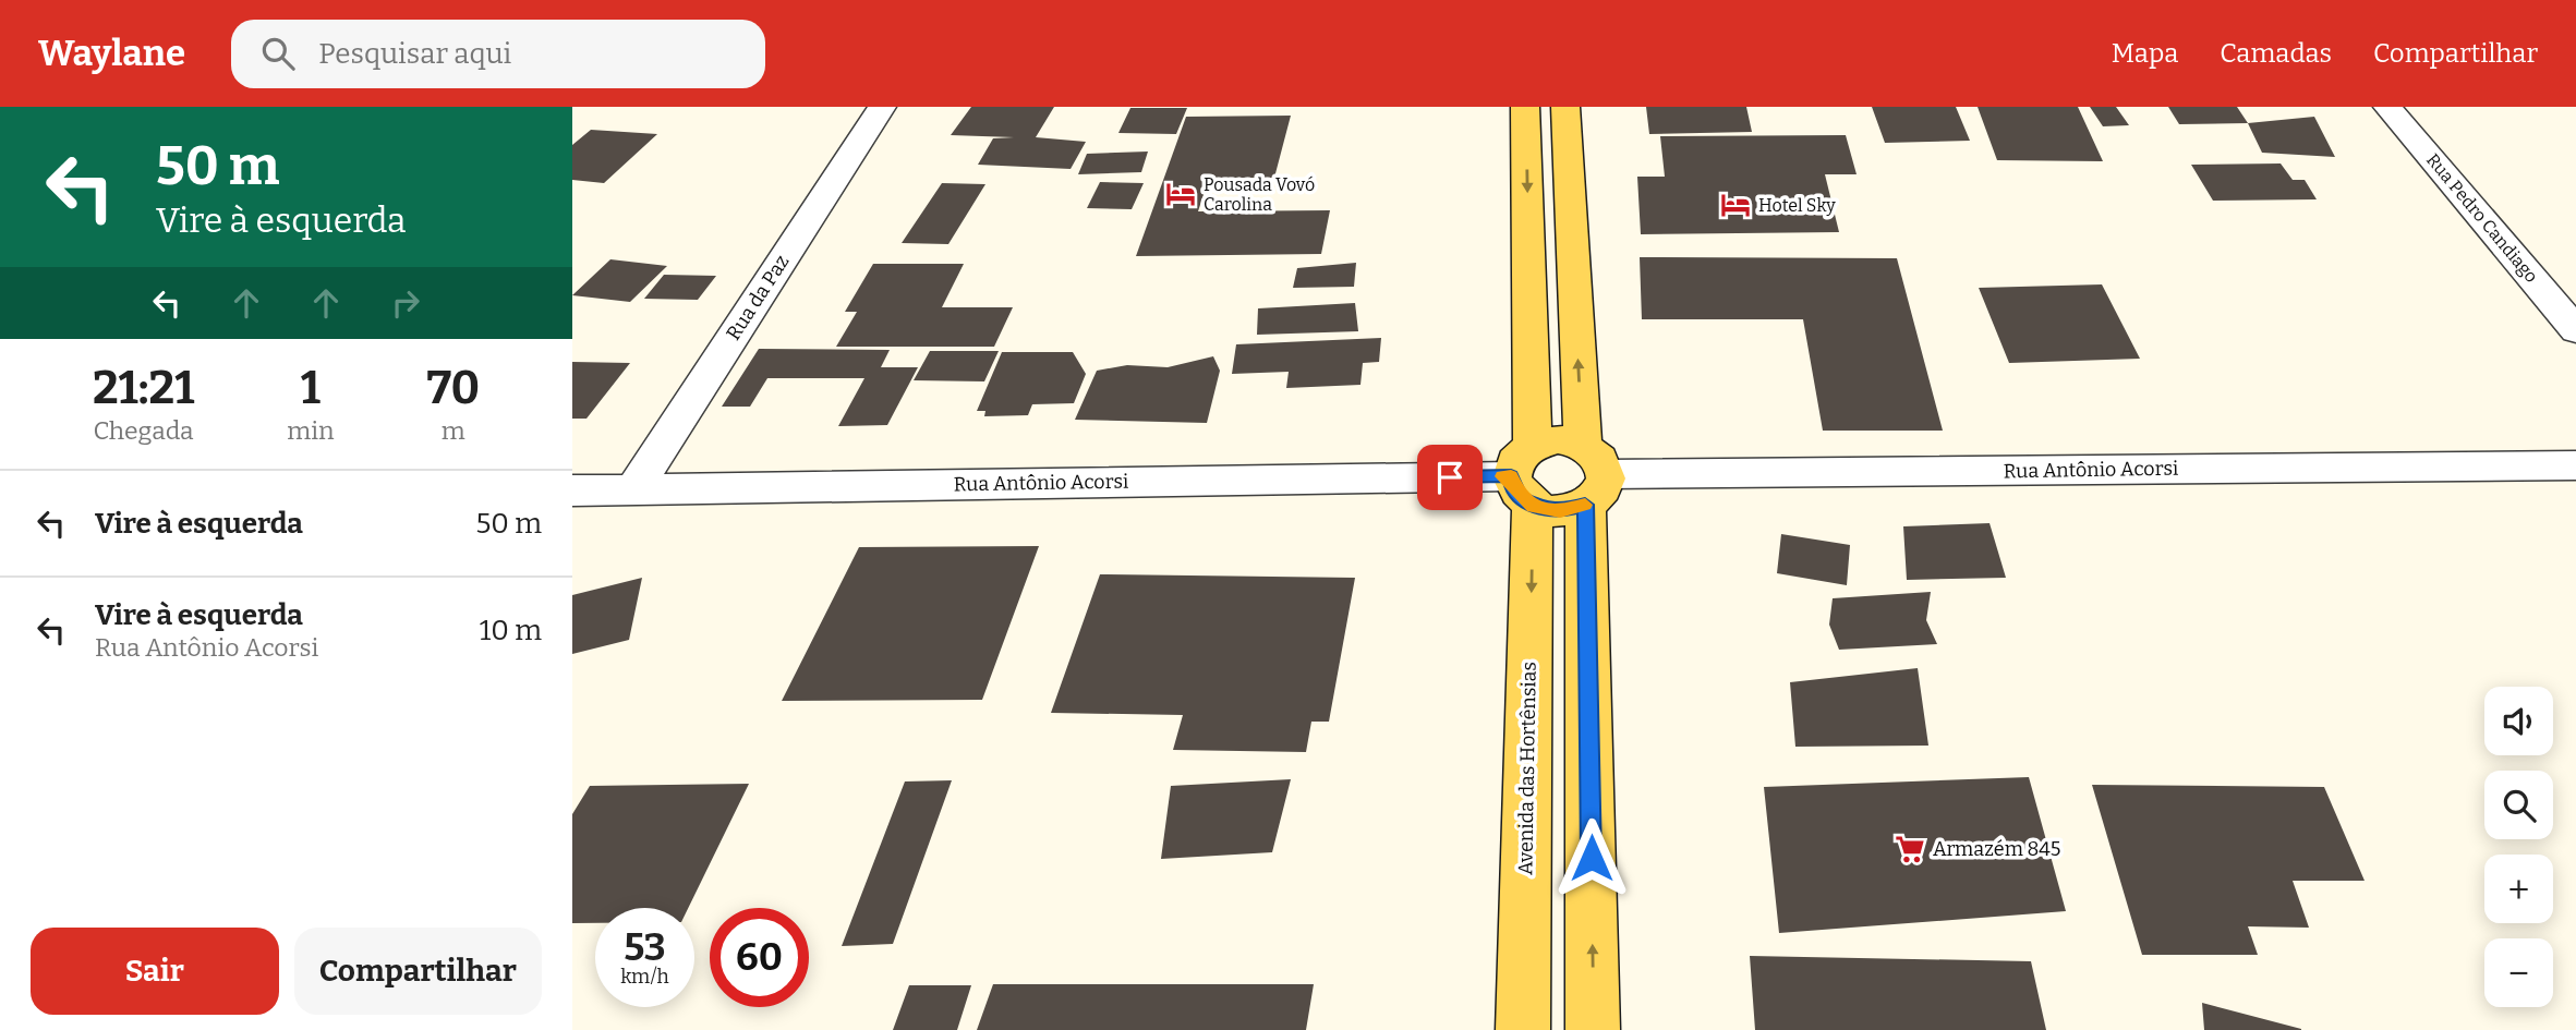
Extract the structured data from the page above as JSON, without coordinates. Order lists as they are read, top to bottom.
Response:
{
  "streets": {
    "main road": ["Avenida das Hortênsias"],
    "street": ["Rua Pedro Candiago", "Rua da Paz", "Rua Antônio Acorsi"]
  },
  "crossings": [
    ["Rua da Paz", "Rua Antônio Acorsi"],
    ["Rua Antônio Acorsi", "Avenida das Hortênsias"]
  ],
  "places": {
    "hotel": ["Pousada Vovó Carolina", "Hotel Sky"],
    "supermarket": ["Armazém 845"]
  },
  "page": {
    "header": "Waylane",
    "search": "Pesquisar aqui",
    "nav": ["Mapa", "Camadas", "Compartilhar"],
    "turn": ["50 m", "Vire à esquerda"],
    "eta": [
      "21:21",
      "Chegada",
      "1",
      "min",
      "70",
      "m"
    ],
    "list": [
      {
        "name": "Vire à esquerda",
        "value": "50 m"
      },
      {
        "name": "Vire à esquerda",
        "note": "Rua Antônio Acorsi",
        "value": "10 m"
      }
    ],
    "map_buttons": ["+", "−"],
    "speed": "53 km/h",
    "limit": "60",
    "buttons": ["Sair", "Compartilhar"]
  }
}
